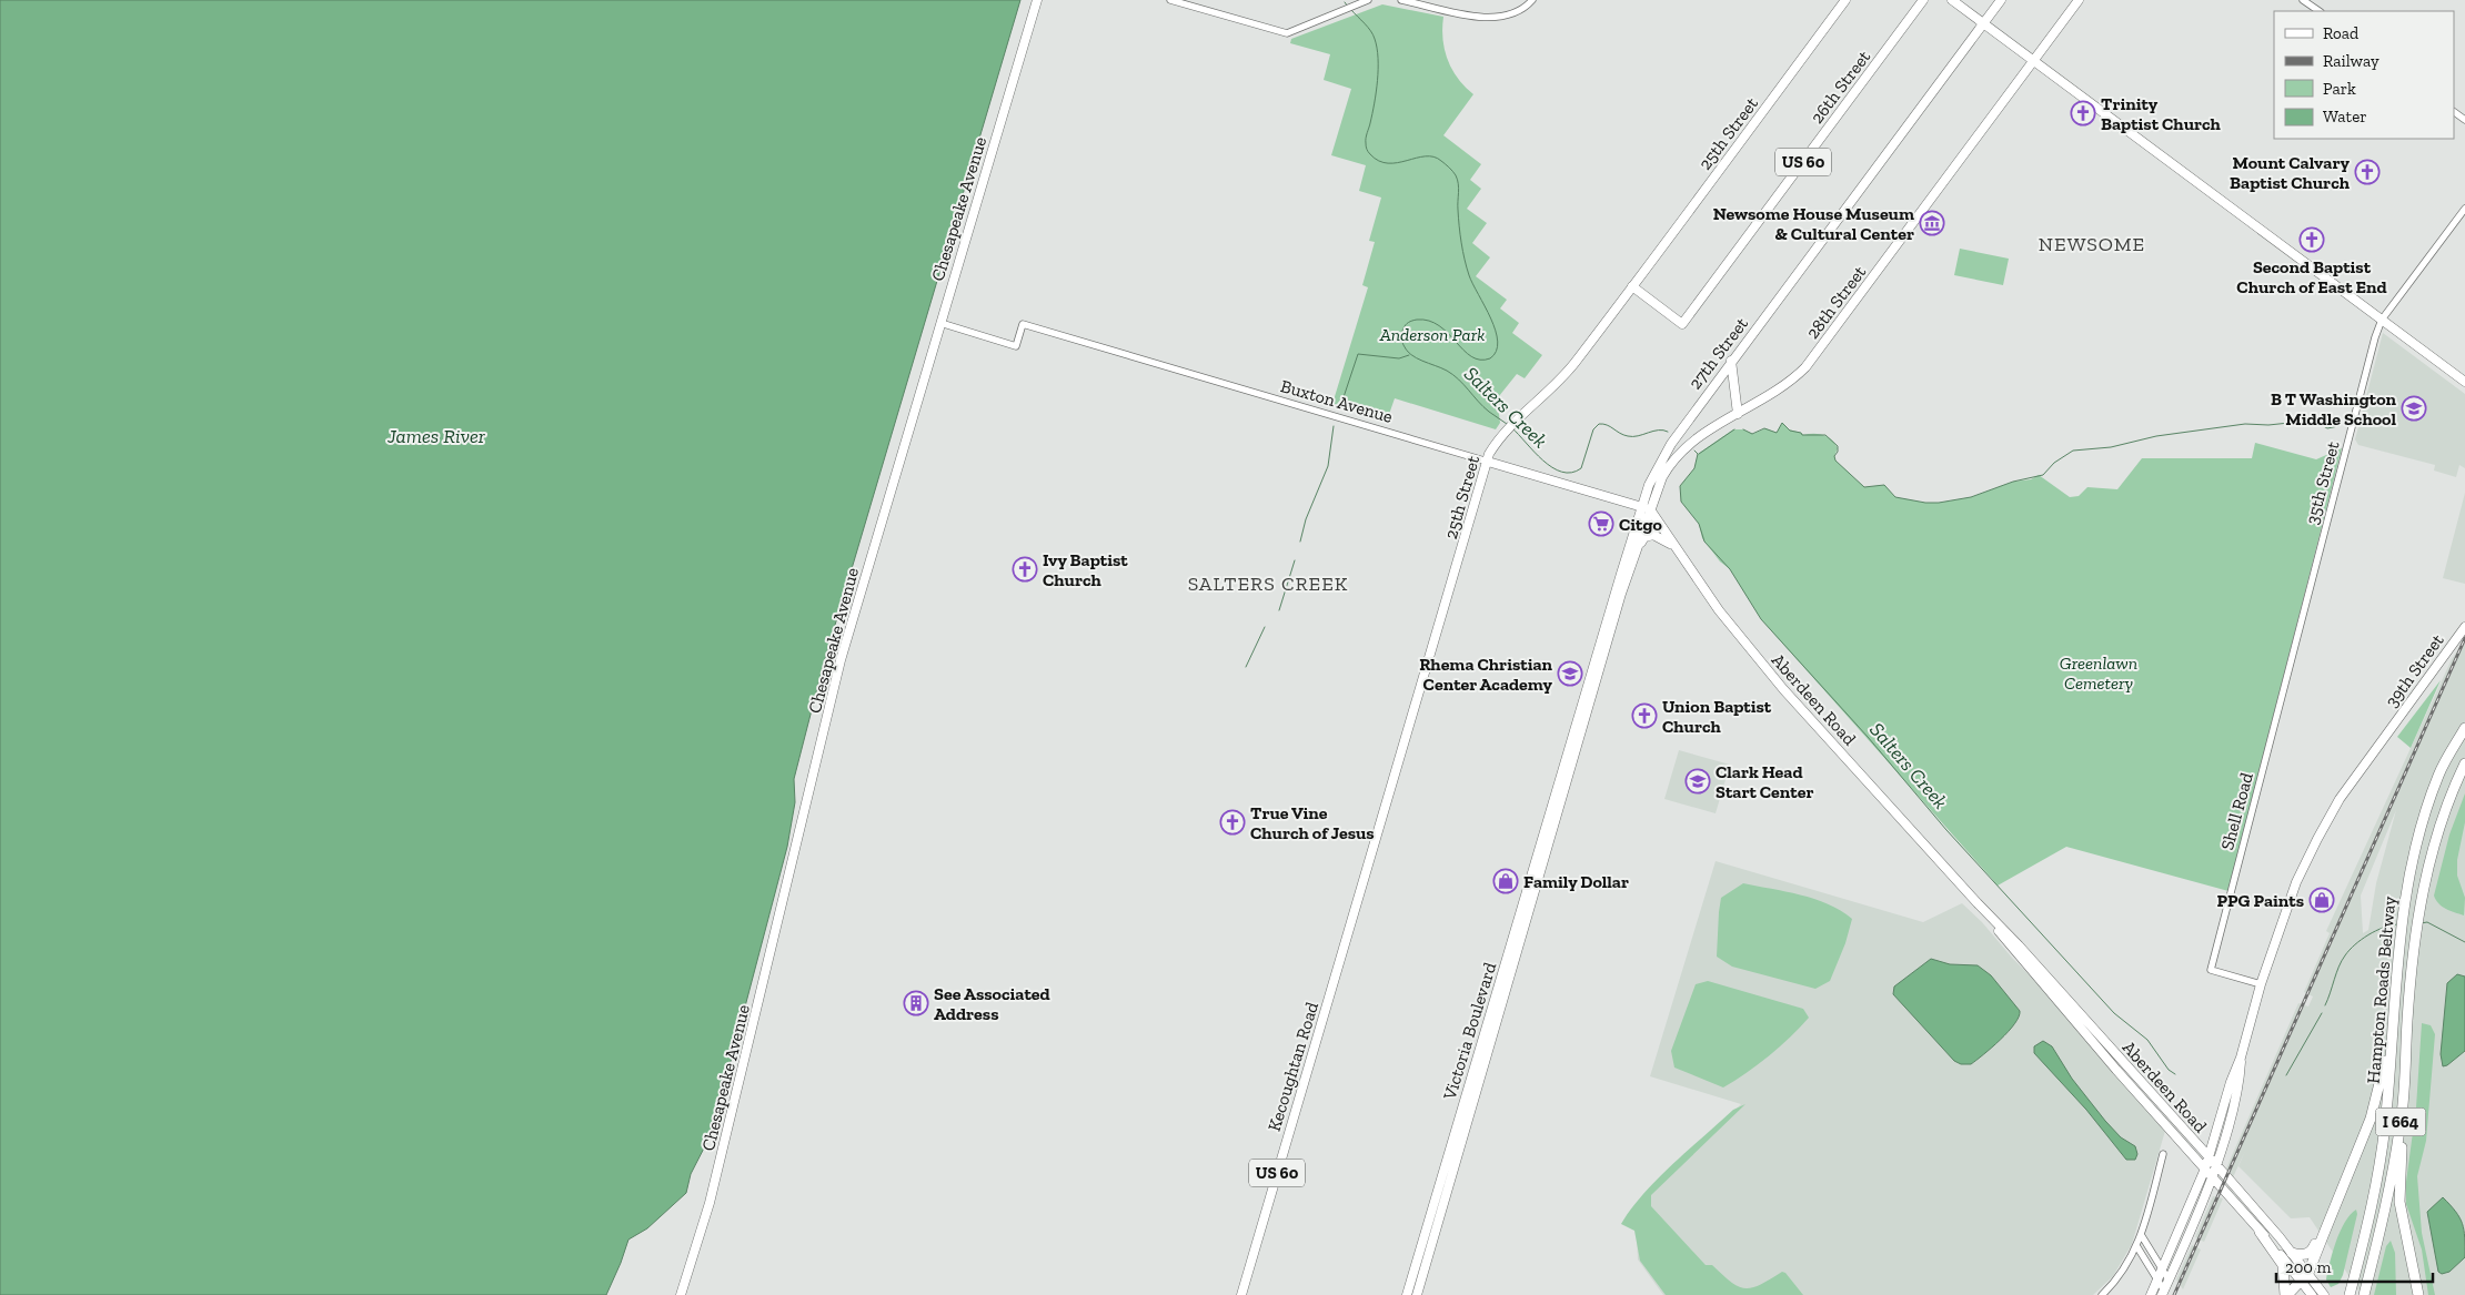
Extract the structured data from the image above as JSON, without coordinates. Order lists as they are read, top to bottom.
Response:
{
  "streets": {
    "highway": ["Hampton Roads Beltway", "I 664"],
    "main road": [
      "26th Street",
      "25th Street",
      "US 60",
      "Chesapeake Avenue",
      "28th Street",
      "27th Street",
      "Buxton Avenue",
      "39th Street",
      "Aberdeen Road",
      "Victoria Boulevard",
      "Kecoughtan Road"
    ],
    "street": ["35th Street", "Shell Road"]
  },
  "crossings": [
    ["26th Street", "25th Street"],
    ["25th Street", "Buxton Avenue"],
    ["25th Street", "Kecoughtan Road"],
    ["Chesapeake Avenue", "Buxton Avenue"],
    ["28th Street", "27th Street"],
    ["28th Street", "Buxton Avenue"],
    ["28th Street", "Aberdeen Road"],
    ["27th Street", "Buxton Avenue"],
    ["27th Street", "Aberdeen Road"],
    ["27th Street", "Victoria Boulevard"],
    ["Buxton Avenue", "Aberdeen Road"],
    ["35th Street", "Shell Road"],
    ["39th Street", "Shell Road"]
  ],
  "districts": ["NEWSOME", "SALTERS CREEK"],
  "water": ["Salters Creek", "James River"],
  "parks": ["Anderson Park", "Greenlawn Cemetery"],
  "places": {
    "church": [
      "Trinity Baptist Church",
      "Mount Calvary Baptist Church",
      "Second Baptist Church of East End",
      "Ivy Baptist Church",
      "Union Baptist Church",
      "True Vine Church of Jesus"
    ],
    "museum": ["Newsome House Museum & Cultural Center"],
    "school or university": ["B T Washington Middle School", "Rhema Christian Center Academy", "Clark Head Start Center"],
    "supermarket": ["Citgo"],
    "shop": ["Family Dollar", "PPG Paints"],
    "building": ["See Associated Address"]
  },
  "legend": [
    "Road",
    "Railway",
    "Park",
    "Water"
  ],
  "scale_bar": "200 m"
}
